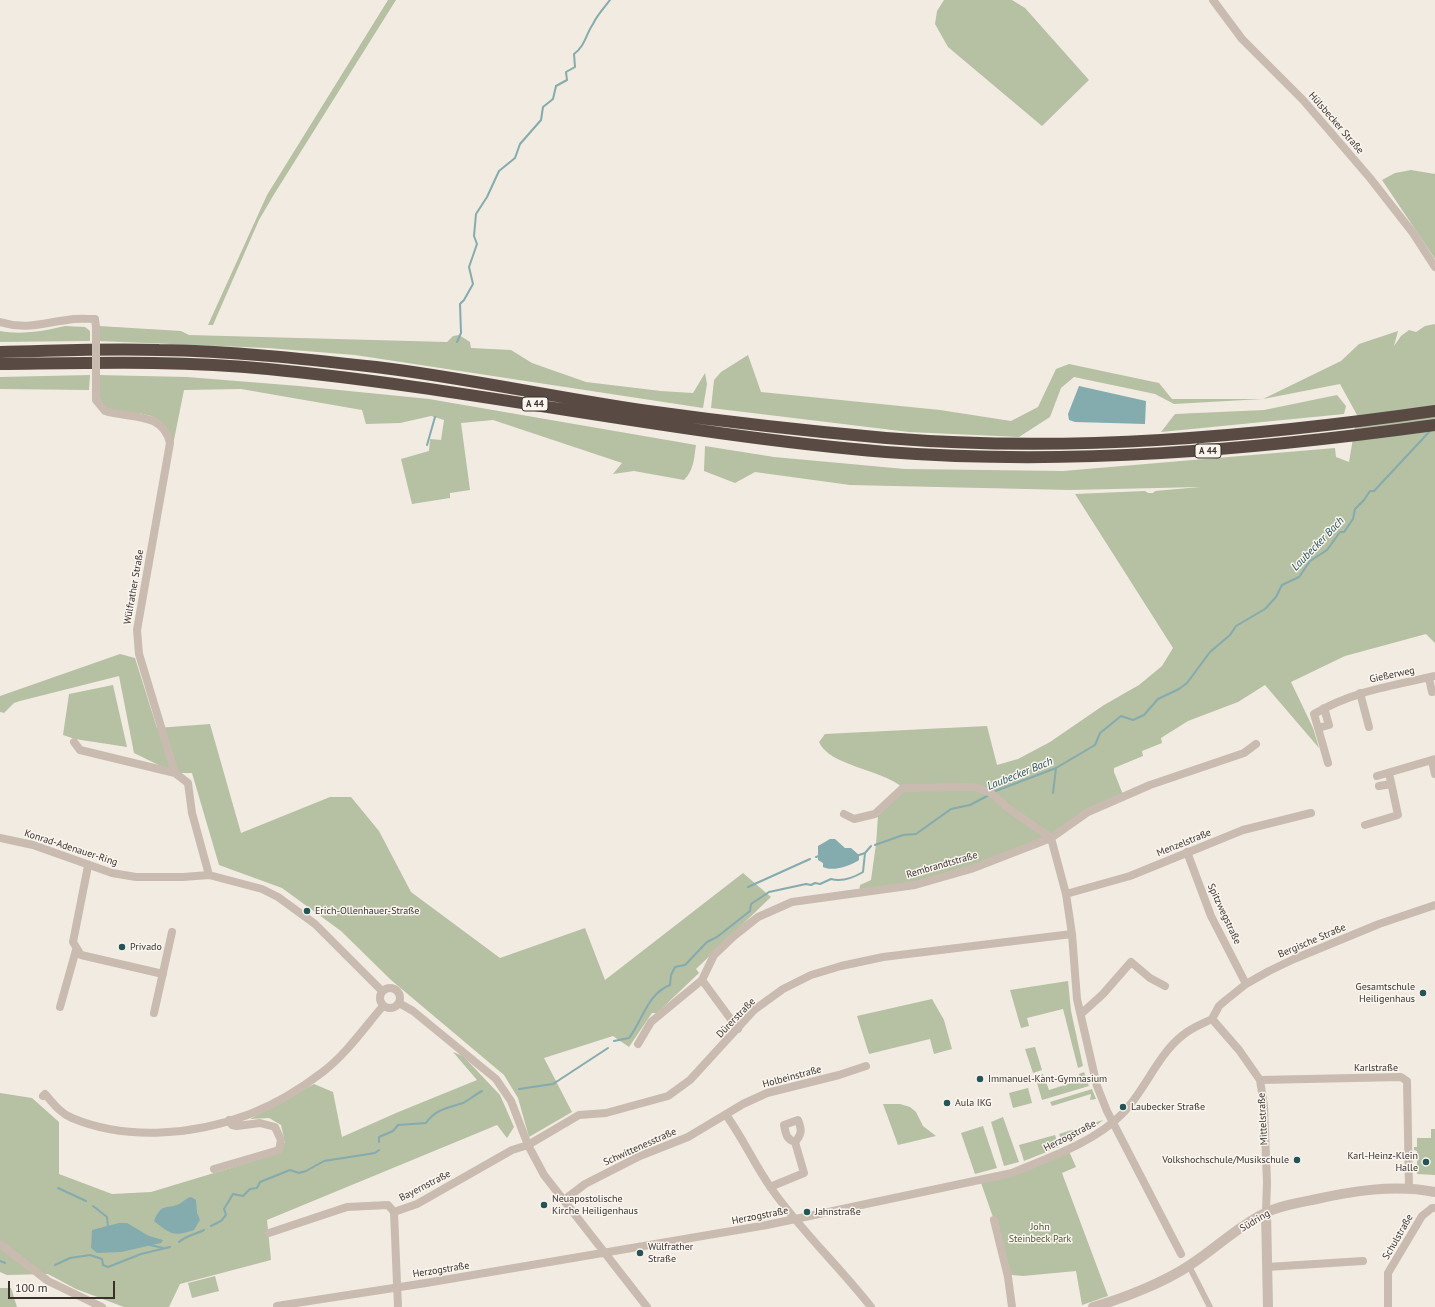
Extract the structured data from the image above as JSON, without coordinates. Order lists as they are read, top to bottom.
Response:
{
  "streets": {
    "highway": ["A 44"],
    "street": [
      "Hülsbecker Straße",
      "Wülfrather Straße",
      "Gießerweg",
      "Menzelstraße",
      "Konrad-Adenauer-Ring",
      "Rembrandtstraße",
      "Spitzwegstraße",
      "Bergische Straße",
      "Dürerstraße",
      "Karlstraße",
      "Holbeinstraße",
      "Mittelstraße",
      "Herzogstraße",
      "Schwittenesstraße",
      "Bayernstraße",
      "Südring",
      "Schulstraße"
    ]
  },
  "crossings": [
    ["Wülfrather Straße", "Konrad-Adenauer-Ring"],
    ["Menzelstraße", "Spitzwegstraße"],
    ["Spitzwegstraße", "Bergische Straße"],
    ["Bergische Straße", "Mittelstraße"],
    ["Bergische Straße", "Herzogstraße"],
    ["Dürerstraße", "Bayernstraße"],
    ["Karlstraße", "Mittelstraße"],
    ["Karlstraße", "Südring"],
    ["Holbeinstraße", "Schwittenesstraße"],
    ["Mittelstraße", "Herzogstraße"],
    ["Mittelstraße", "Südring"],
    ["Herzogstraße", "Bayernstraße"]
  ],
  "water": ["Laubecker Bach"],
  "parks": ["John Steinbeck Park"],
  "places": [
    "Erich-Ollenhauer-Straße",
    "Privado",
    "Gesamtschule Heiligenhaus",
    "Immanuel-Kant-Gymnasium",
    "Aula IKG",
    "Laubecker Straße",
    "Volkshochschule/Musikschule",
    "Karl-Heinz-Klein Halle",
    "Neuapostolische Kirche Heiligenhaus",
    "Jahnstraße",
    "Wülfrather Straße"
  ],
  "scale_bar": "100 m"
}
